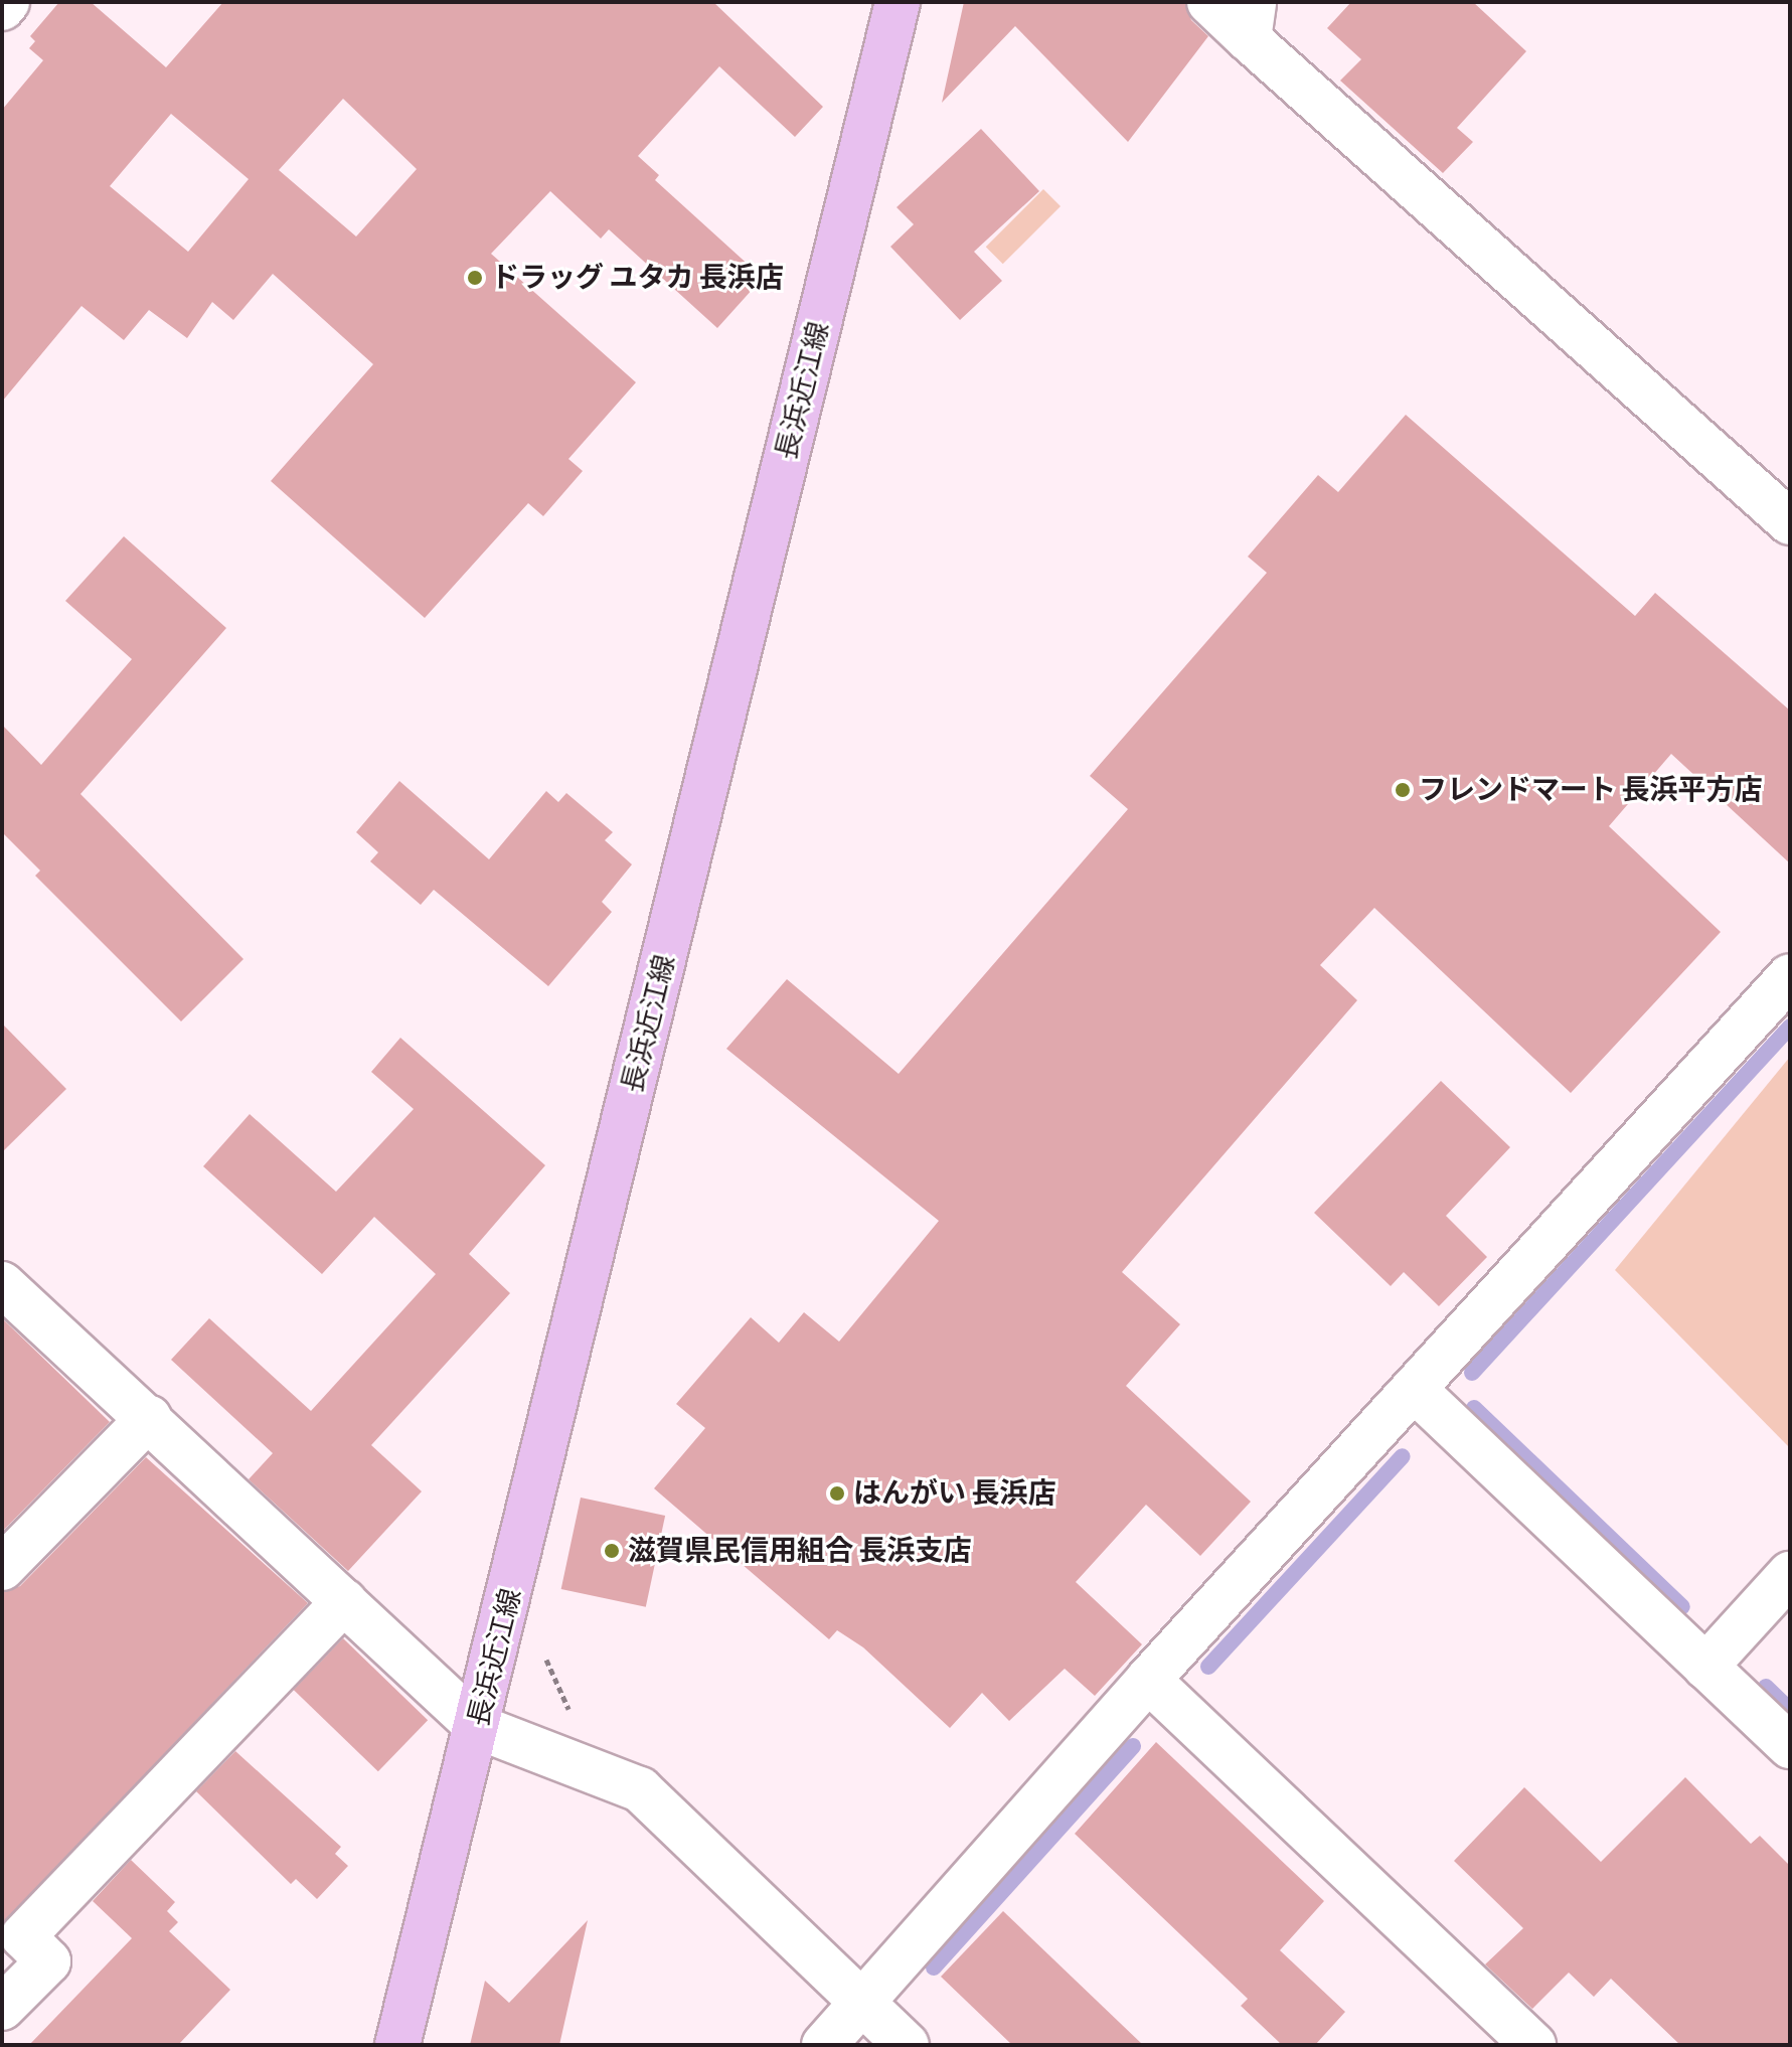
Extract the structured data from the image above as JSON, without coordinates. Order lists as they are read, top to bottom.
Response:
{
  "streets": {
    "main road": ["長浜近江線"]
  },
  "places": [
    "ドラッグ ユタカ 長浜店",
    "フレンドマート 長浜平方店",
    "はんがい 長浜店",
    "滋賀県民信用組合 長浜支店"
  ]
}
